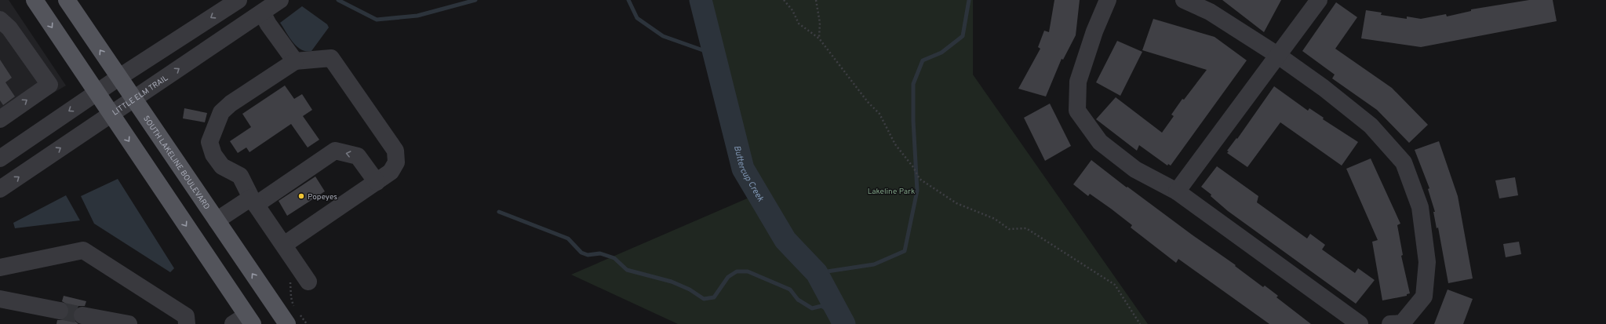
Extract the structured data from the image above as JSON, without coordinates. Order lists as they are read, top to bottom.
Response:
{
  "streets": {
    "main road": ["SOUTH LAKELINE BOULEVARD"],
    "street": ["LITTLE ELM TRAIL"]
  },
  "crossings": [
    ["LITTLE ELM TRAIL", "SOUTH LAKELINE BOULEVARD"]
  ],
  "water": ["Buttercup Creek"],
  "parks": ["Lakeline Park"],
  "places": ["Popeyes"]
}
